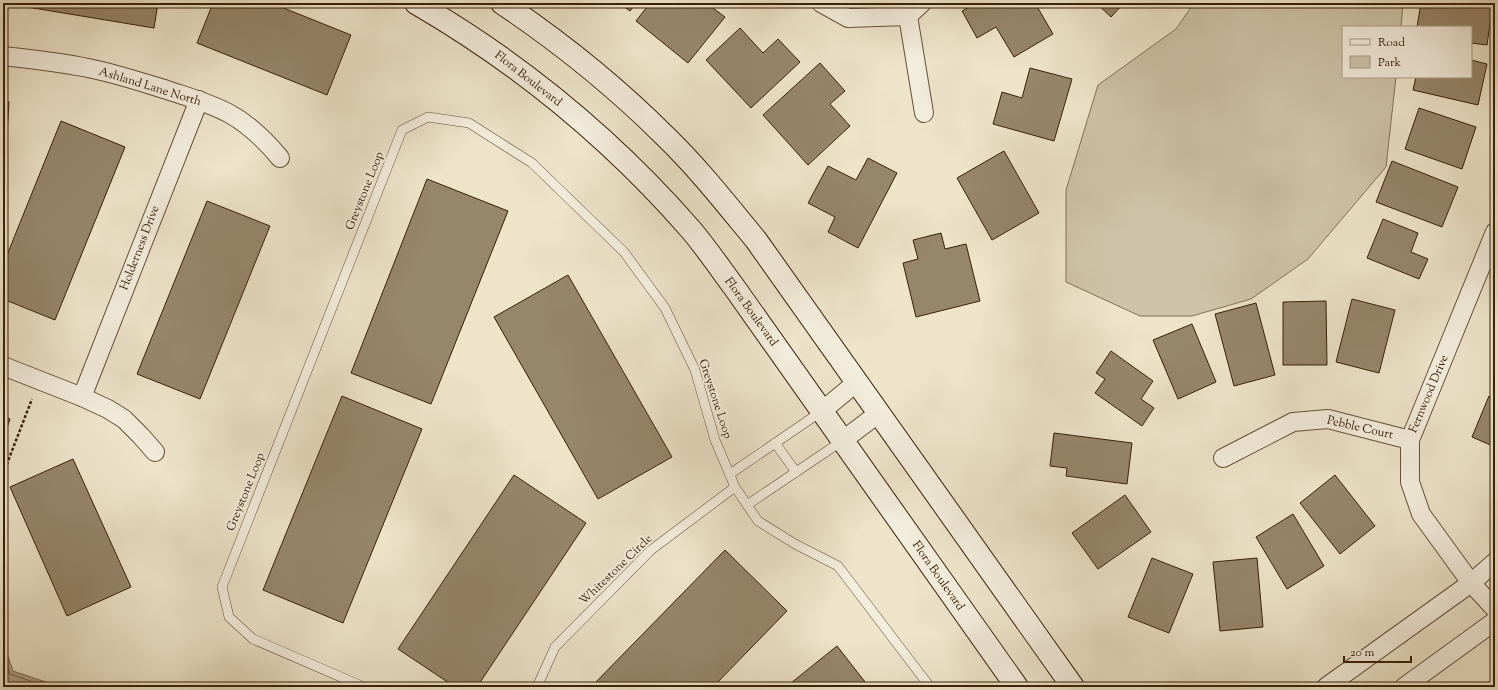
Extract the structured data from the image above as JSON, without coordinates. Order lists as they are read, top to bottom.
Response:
{
  "streets": {
    "street": [
      "Flora Boulevard",
      "Ashland Lane North",
      "Holderness Drive",
      "Fernwood Drive",
      "Pebble Court"
    ],
    "lane": ["Greystone Loop", "Whitestone Circle"]
  },
  "crossings": [
    ["Ashland Lane North", "Holderness Drive"],
    ["Greystone Loop", "Whitestone Circle"],
    ["Fernwood Drive", "Pebble Court"]
  ],
  "legend": ["Road", "Park"],
  "scale_bar": "20 m"
}
